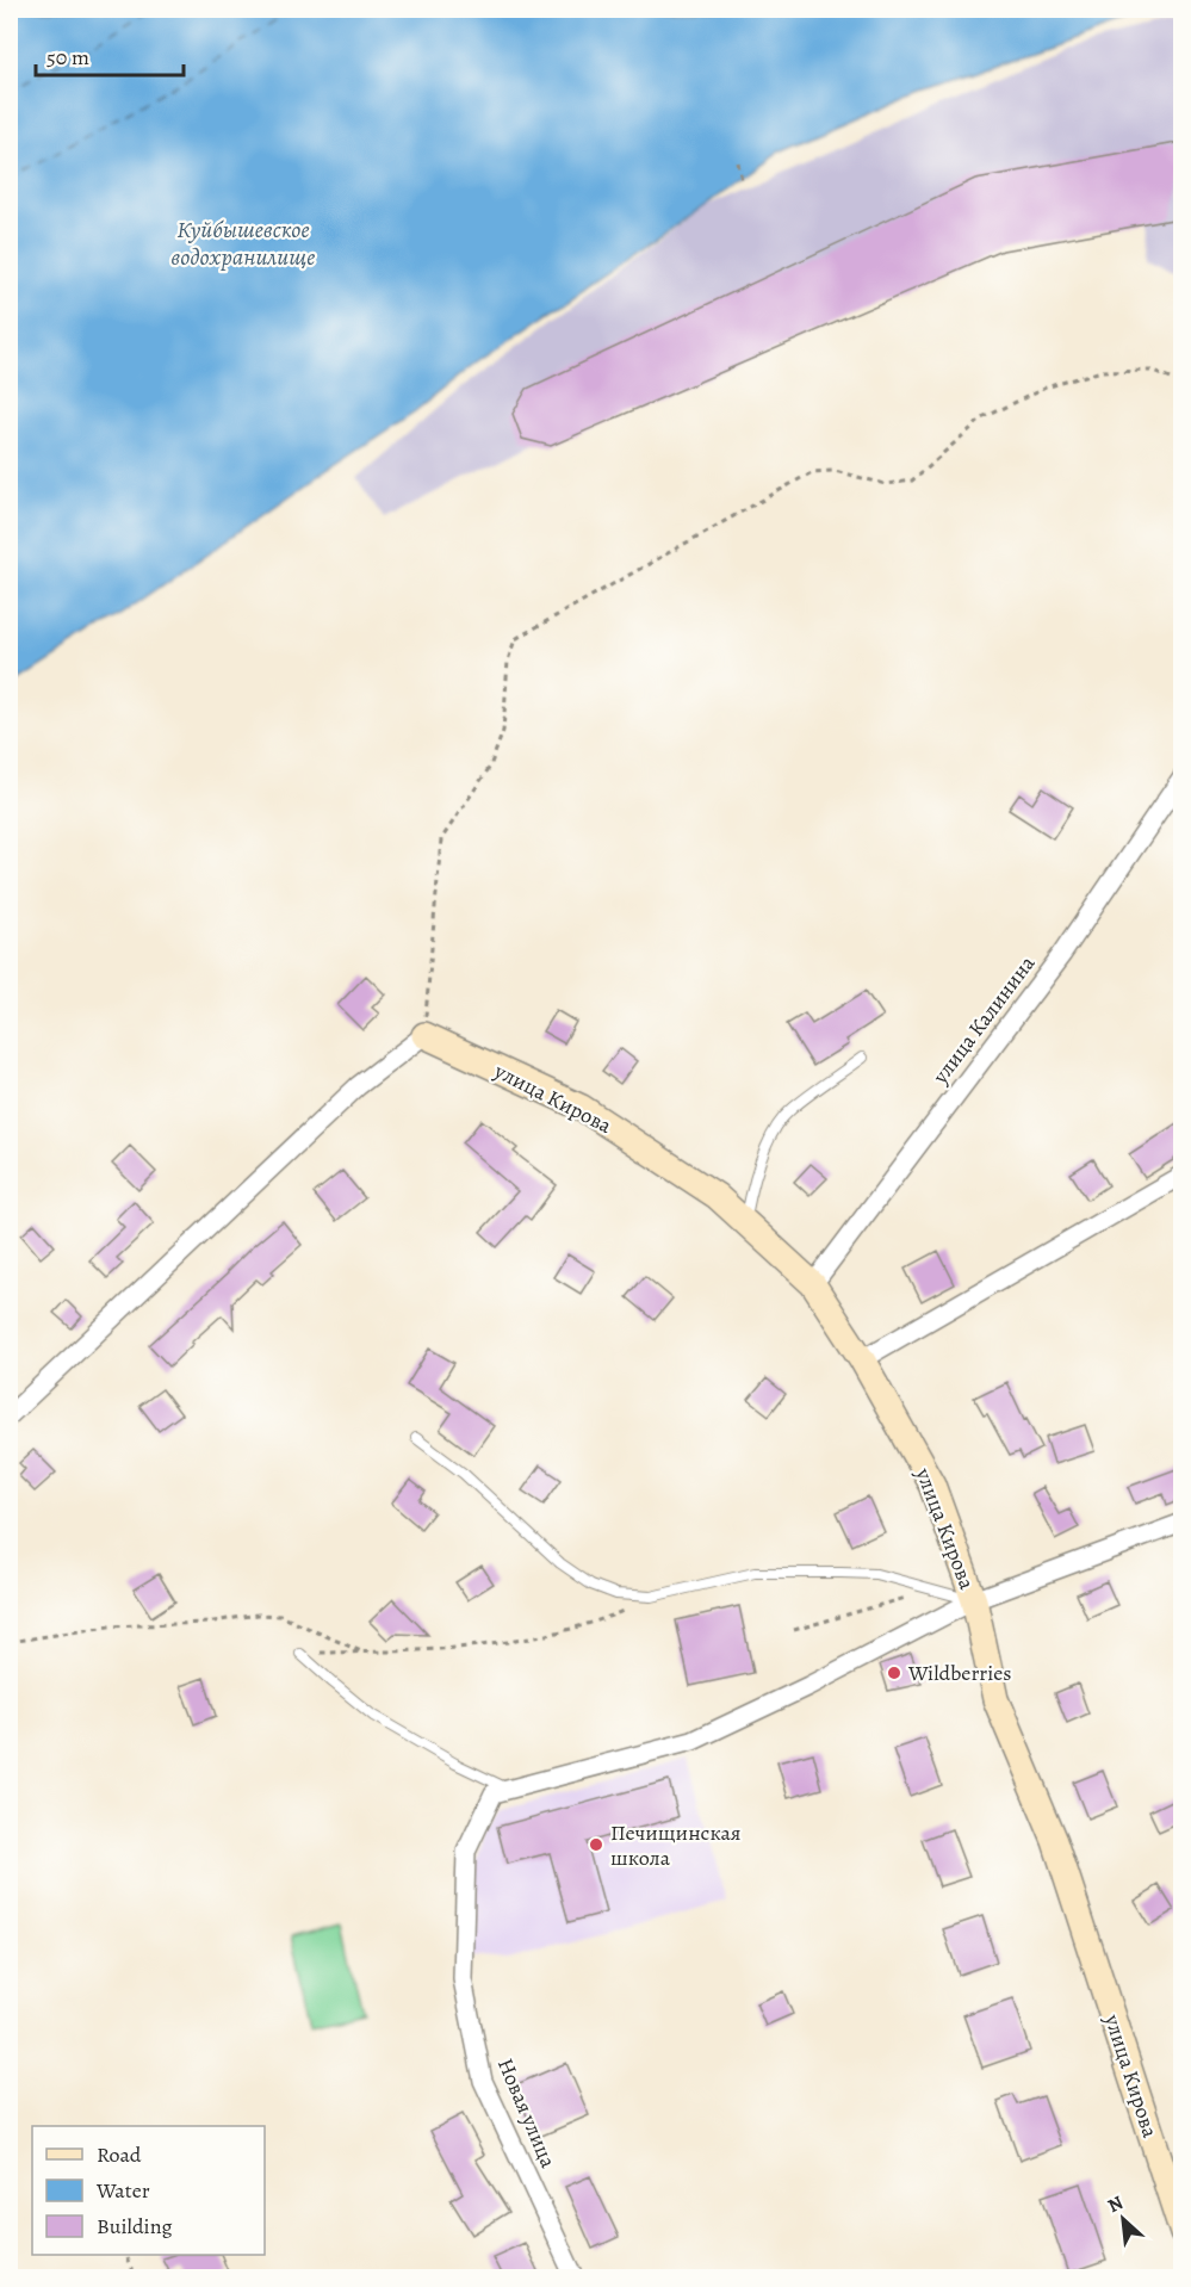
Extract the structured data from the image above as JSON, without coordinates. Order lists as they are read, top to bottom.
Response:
{
  "streets": {
    "street": ["улица Калинина", "улица Кирова", "Новая улица"]
  },
  "crossings": [
    ["улица Калинина", "улица Кирова"]
  ],
  "water": ["Куйбышевское водохранилище"],
  "places": ["Wildberries", "Печищинская школа"],
  "legend": ["Road", "Water", "Building"],
  "scale_bar": "50 m",
  "north": "top left"
}
